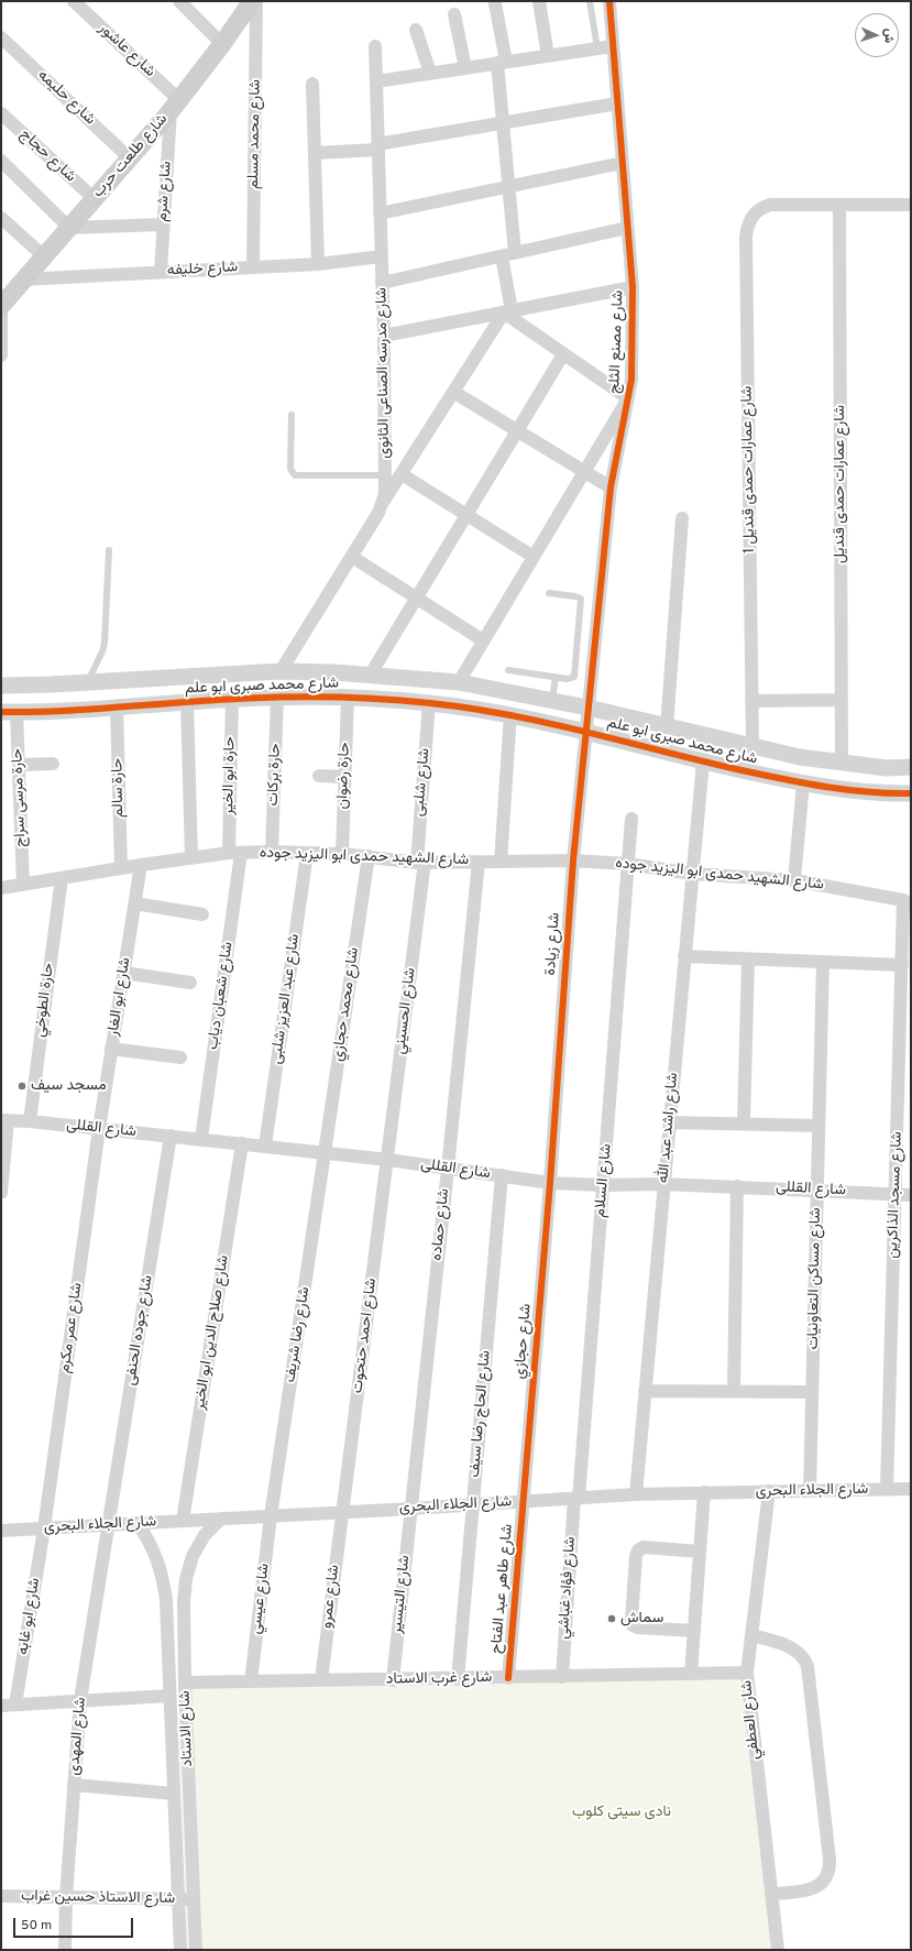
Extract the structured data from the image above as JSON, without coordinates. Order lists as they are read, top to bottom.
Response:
{
  "streets": {
    "main road": ["شارع طلعت حرب"],
    "street": [
      "شارع عاشور",
      "شارع حليمه",
      "شارع محمد مسلم",
      "شارع حجاج",
      "شارع شرم",
      "شارع خليفه",
      "شارع مصنع الثلج",
      "شارع مدرسه الصناعى الثانوى",
      "شارع عمارات حمدى قنديل 1",
      "شارع عمارات حمدى قنديل",
      "شارع محمد صبرى ابو علم",
      "حارة بركات",
      "حارة ابو الخير",
      "حارة رضوان",
      "شارع شلبى",
      "حارة سالم",
      "حارة مرسى سراج",
      "شارع الشهيد حمدى ابو اليزيد جوده",
      "شارع زيادة",
      "شارع شعبان دياب",
      "شارع ابو الغار",
      "شارع عبد العزيز شلبى",
      "حارة الطوخي",
      "شارع محمد حجازي",
      "شارع الحسيني",
      "شارع راشد عبد الله",
      "شارع القللى",
      "شارع السلام",
      "شارع مسجد الذاكرين",
      "شارع حماده",
      "شارع مساكن التعاونيات",
      "شارع عمر مكرم",
      "شارع جوده الحنفى",
      "شارع صلاح الدين ابو الخير",
      "شارع رضا شريف",
      "شارع احمد حتحوت",
      "شارع حجازي",
      "شارع الحاج رضا سيف",
      "شارع الجلاء البحرى",
      "شارع فؤاد غباشي",
      "شارع طاهر عبد الفتاح",
      "شارع التيسير",
      "شارع عمرو",
      "شارع عيسي",
      "شارع ابو غابه",
      "شارع غرب الاستاد",
      "شارع العطفي",
      "شارع الاستاد",
      "شارع المهدى",
      "شارع الاستاذ حسين غراب"
    ]
  },
  "crossings": [
    ["شارع عاشور", "شارع طلعت حرب"],
    ["شارع عاشور", "شارع شرم"],
    ["شارع حليمه", "شارع طلعت حرب"],
    ["شارع محمد مسلم", "شارع طلعت حرب"],
    ["شارع محمد مسلم", "شارع خليفه"],
    ["شارع حجاج", "شارع طلعت حرب"],
    ["شارع طلعت حرب", "شارع شرم"],
    ["شارع طلعت حرب", "شارع خليفه"],
    ["شارع شرم", "شارع خليفه"],
    ["شارع خليفه", "شارع مدرسه الصناعى الثانوى"],
    ["شارع مصنع الثلج", "شارع محمد صبرى ابو علم"],
    ["شارع مصنع الثلج", "شارع زيادة"],
    ["شارع مدرسه الصناعى الثانوى", "شارع محمد صبرى ابو علم"],
    ["شارع عمارات حمدى قنديل 1", "شارع عمارات حمدى قنديل"],
    ["شارع عمارات حمدى قنديل 1", "شارع محمد صبرى ابو علم"],
    ["شارع عمارات حمدى قنديل", "شارع محمد صبرى ابو علم"],
    ["شارع محمد صبرى ابو علم", "حارة بركات"],
    ["شارع محمد صبرى ابو علم", "حارة ابو الخير"],
    ["شارع محمد صبرى ابو علم", "حارة رضوان"],
    ["شارع محمد صبرى ابو علم", "شارع شلبى"],
    ["شارع محمد صبرى ابو علم", "حارة سالم"],
    ["شارع محمد صبرى ابو علم", "حارة مرسى سراج"],
    ["شارع محمد صبرى ابو علم", "شارع زيادة"],
    ["شارع محمد صبرى ابو علم", "شارع راشد عبد الله"],
    ["حارة بركات", "شارع الشهيد حمدى ابو اليزيد جوده"],
    ["حارة ابو الخير", "شارع الشهيد حمدى ابو اليزيد جوده"],
    ["حارة ابو الخير", "شارع شعبان دياب"],
    ["حارة رضوان", "شارع الشهيد حمدى ابو اليزيد جوده"],
    ["شارع شلبى", "شارع الشهيد حمدى ابو اليزيد جوده"],
    ["شارع شلبى", "شارع الحسيني"],
    ["حارة سالم", "شارع الشهيد حمدى ابو اليزيد جوده"],
    ["حارة مرسى سراج", "شارع الشهيد حمدى ابو اليزيد جوده"],
    ["شارع الشهيد حمدى ابو اليزيد جوده", "شارع زيادة"],
    ["شارع الشهيد حمدى ابو اليزيد جوده", "شارع شعبان دياب"],
    ["شارع الشهيد حمدى ابو اليزيد جوده", "شارع ابو الغار"],
    ["شارع الشهيد حمدى ابو اليزيد جوده", "شارع عبد العزيز شلبى"],
    ["شارع الشهيد حمدى ابو اليزيد جوده", "حارة الطوخي"],
    ["شارع الشهيد حمدى ابو اليزيد جوده", "شارع محمد حجازي"],
    ["شارع الشهيد حمدى ابو اليزيد جوده", "شارع الحسيني"],
    ["شارع الشهيد حمدى ابو اليزيد جوده", "شارع راشد عبد الله"],
    ["شارع الشهيد حمدى ابو اليزيد جوده", "شارع السلام"],
    ["شارع الشهيد حمدى ابو اليزيد جوده", "شارع مسجد الذاكرين"],
    ["شارع الشهيد حمدى ابو اليزيد جوده", "شارع حماده"],
    ["شارع زيادة", "شارع القللى"],
    ["شارع زيادة", "شارع حجازي"],
    ["شارع شعبان دياب", "شارع القللى"],
    ["شارع ابو الغار", "شارع القللى"],
    ["شارع ابو الغار", "شارع عمر مكرم"],
    ["شارع عبد العزيز شلبى", "شارع القللى"],
    ["حارة الطوخي", "شارع القللى"],
    ["شارع محمد حجازي", "شارع القللى"],
    ["شارع محمد حجازي", "شارع رضا شريف"],
    ["شارع الحسيني", "شارع القللى"],
    ["شارع الحسيني", "شارع احمد حتحوت"],
    ["شارع راشد عبد الله", "شارع القللى"],
    ["شارع راشد عبد الله", "شارع الجلاء البحرى"],
    ["شارع القللى", "شارع السلام"],
    ["شارع القللى", "شارع مسجد الذاكرين"],
    ["شارع القللى", "شارع حماده"],
    ["شارع القللى", "شارع مساكن التعاونيات"],
    ["شارع القللى", "شارع عمر مكرم"],
    ["شارع القللى", "شارع جوده الحنفى"],
    ["شارع القللى", "شارع صلاح الدين ابو الخير"],
    ["شارع القللى", "شارع رضا شريف"],
    ["شارع القللى", "شارع احمد حتحوت"],
    ["شارع القللى", "شارع حجازي"],
    ["شارع القللى", "شارع الحاج رضا سيف"],
    ["شارع السلام", "شارع الجلاء البحرى"],
    ["شارع السلام", "شارع فؤاد غباشي"],
    ["شارع مسجد الذاكرين", "شارع الجلاء البحرى"],
    ["شارع حماده", "شارع الجلاء البحرى"],
    ["شارع حماده", "شارع التيسير"],
    ["شارع مساكن التعاونيات", "شارع الجلاء البحرى"],
    ["شارع عمر مكرم", "شارع الجلاء البحرى"],
    ["شارع عمر مكرم", "شارع ابو غابه"],
    ["شارع جوده الحنفى", "شارع الجلاء البحرى"],
    ["شارع جوده الحنفى", "شارع المهدى"],
    ["شارع صلاح الدين ابو الخير", "شارع الجلاء البحرى"],
    ["شارع رضا شريف", "شارع الجلاء البحرى"],
    ["شارع رضا شريف", "شارع عيسي"],
    ["شارع احمد حتحوت", "شارع الجلاء البحرى"],
    ["شارع احمد حتحوت", "شارع عمرو"],
    ["شارع حجازي", "شارع الجلاء البحرى"],
    ["شارع حجازي", "شارع طاهر عبد الفتاح"],
    ["شارع الحاج رضا سيف", "شارع الجلاء البحرى"],
    ["شارع الحاج رضا سيف", "شارع غرب الاستاد"],
    ["شارع الجلاء البحرى", "شارع فؤاد غباشي"],
    ["شارع الجلاء البحرى", "شارع طاهر عبد الفتاح"],
    ["شارع الجلاء البحرى", "شارع التيسير"],
    ["شارع الجلاء البحرى", "شارع عمرو"],
    ["شارع الجلاء البحرى", "شارع عيسي"],
    ["شارع الجلاء البحرى", "شارع ابو غابه"],
    ["شارع الجلاء البحرى", "شارع العطفي"],
    ["شارع الجلاء البحرى", "شارع الاستاد"],
    ["شارع الجلاء البحرى", "شارع المهدى"],
    ["شارع فؤاد غباشي", "شارع غرب الاستاد"],
    ["شارع طاهر عبد الفتاح", "شارع غرب الاستاد"],
    ["شارع التيسير", "شارع غرب الاستاد"],
    ["شارع عمرو", "شارع غرب الاستاد"],
    ["شارع عيسي", "شارع غرب الاستاد"],
    ["شارع غرب الاستاد", "شارع العطفي"],
    ["شارع غرب الاستاد", "شارع الاستاد"],
    ["شارع الاستاد", "شارع الاستاذ حسين غراب"],
    ["شارع المهدى", "شارع الاستاذ حسين غراب"]
  ],
  "parks": ["نادى سيتى كلوب"],
  "places": ["مسجد سيف", "سماش"],
  "scale_bar": "50 m",
  "north": "right"
}
